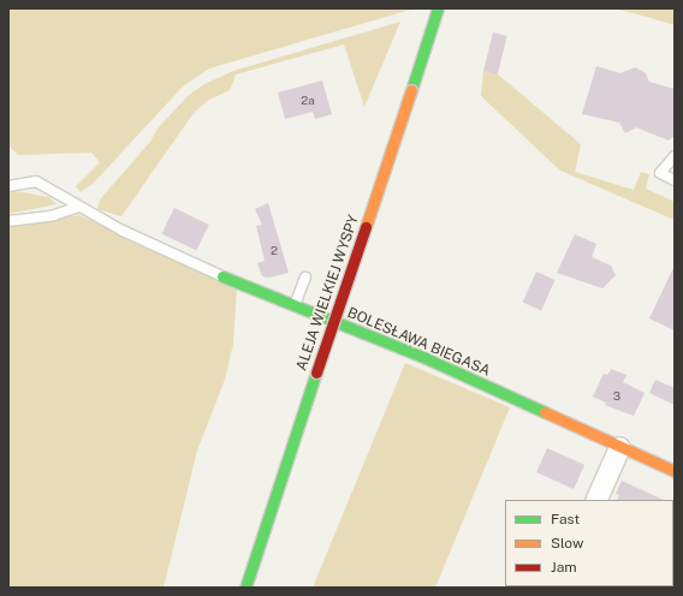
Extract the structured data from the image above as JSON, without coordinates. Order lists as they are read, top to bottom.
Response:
{
  "streets": {
    "main road": ["ALEJA WIELKIEJ WYSPY", "BOLESŁAWA BIEGASA"]
  },
  "house_numbers": ["2a", "2", "3"],
  "legend": ["Fast", "Slow", "Jam"]
}
